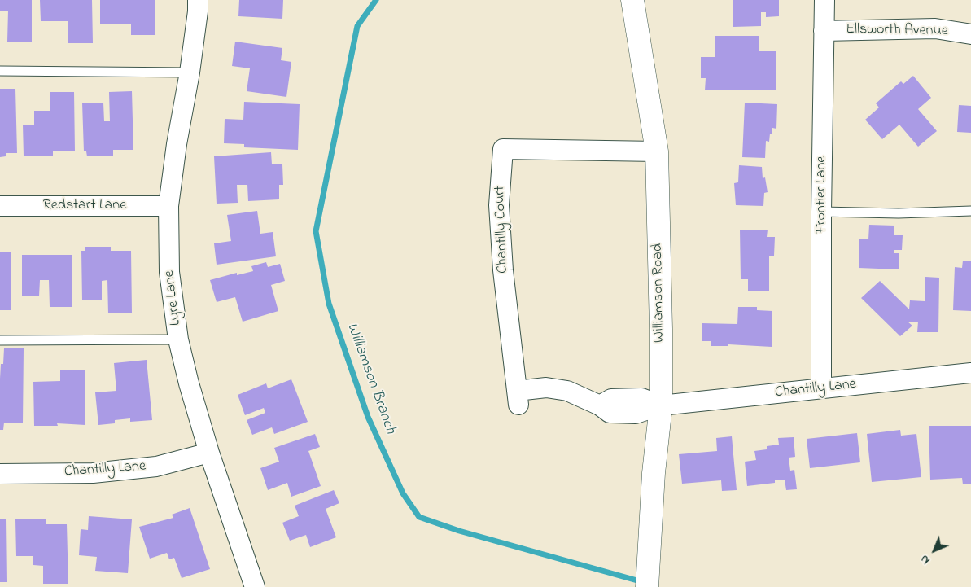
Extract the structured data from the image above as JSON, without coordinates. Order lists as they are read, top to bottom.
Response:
{
  "streets": {
    "street": [
      "Ellsworth Avenue",
      "Frontier Lane",
      "Redstart Lane",
      "Chantilly Court",
      "Williamson Road",
      "Lyre Lane",
      "Chantilly Lane"
    ]
  },
  "crossings": [
    ["Ellsworth Avenue", "Frontier Lane"],
    ["Frontier Lane", "Chantilly Lane"],
    ["Redstart Lane", "Lyre Lane"],
    ["Chantilly Court", "Williamson Road"],
    ["Chantilly Court", "Chantilly Lane"],
    ["Williamson Road", "Chantilly Lane"],
    ["Lyre Lane", "Chantilly Lane"]
  ],
  "water": ["Williamson Branch"],
  "north": "bottom left"
}
